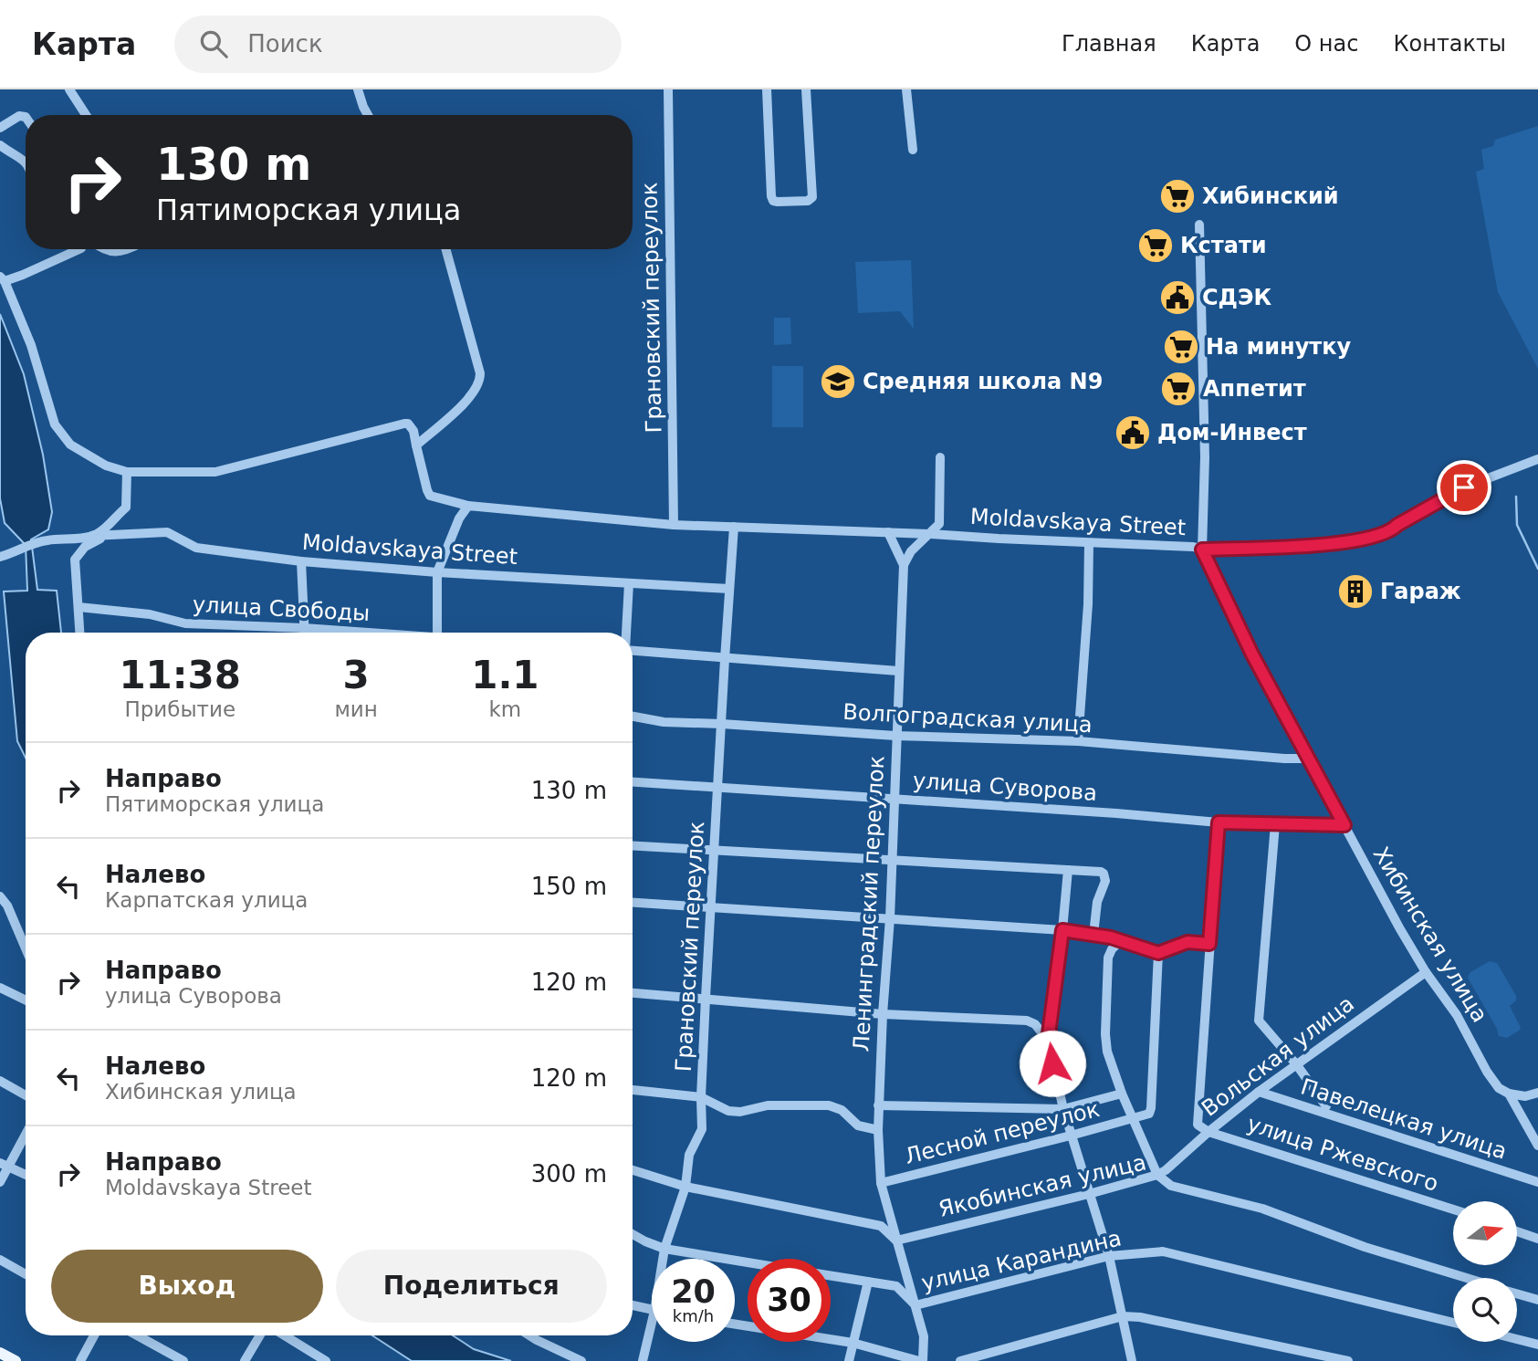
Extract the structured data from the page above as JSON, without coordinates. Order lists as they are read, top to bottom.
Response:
{
  "streets": {
    "street": [
      "Грановский переулок",
      "Moldavskaya Street",
      "улица Свободы",
      "Волгоградская улица",
      "улица Суворова",
      "Ленинградский переулок",
      "Хибинская улица",
      "Вольская улица",
      "Павелецкая улица",
      "Лесной переулок",
      "улица Ржевского",
      "Якобинская улица",
      "улица Карандина"
    ]
  },
  "crossings": [
    ["Грановский переулок", "Moldavskaya Street"],
    ["Грановский переулок", "Волгоградская улица"],
    ["Грановский переулок", "улица Суворова"],
    ["Грановский переулок", "улица Карандина"],
    ["Moldavskaya Street", "Хибинская улица"],
    ["Волгоградская улица", "Ленинградский переулок"],
    ["Волгоградская улица", "Хибинская улица"],
    ["улица Суворова", "Ленинградский переулок"],
    ["улица Суворова", "Хибинская улица"],
    ["Ленинградский переулок", "Лесной переулок"],
    ["Ленинградский переулок", "Якобинская улица"],
    ["Ленинградский переулок", "улица Карандина"],
    ["Хибинская улица", "Вольская улица"],
    ["Вольская улица", "Павелецкая улица"],
    ["Вольская улица", "улица Ржевского"],
    ["Вольская улица", "Якобинская улица"]
  ],
  "places": {
    "supermarket": [
      "Хибинский",
      "Кстати",
      "На минутку",
      "Аппетит"
    ],
    "public building": ["СДЭК", "Дом-Инвест"],
    "school or university": ["Средняя школа N9"],
    "building": ["Гараж"]
  },
  "north": "right",
  "page": {
    "header": "Карта",
    "search": "Поиск",
    "nav": [
      "Главная",
      "Карта",
      "О нас",
      "Контакты"
    ],
    "turn": ["130 m", "Пятиморская улица"],
    "eta": [
      "11:38",
      "Прибытие",
      "3",
      "мин",
      "1.1",
      "km"
    ],
    "list": [
      {
        "name": "Направо",
        "note": "Пятиморская улица",
        "value": "130 m"
      },
      {
        "name": "Налево",
        "note": "Карпатская улица",
        "value": "150 m"
      },
      {
        "name": "Направо",
        "note": "улица Суворова",
        "value": "120 m"
      },
      {
        "name": "Налево",
        "note": "Хибинская улица",
        "value": "120 m"
      },
      {
        "name": "Направо",
        "note": "Moldavskaya Street",
        "value": "300 m"
      }
    ],
    "buttons": ["Выход", "Поделиться"],
    "speed": "20 km/h",
    "limit": "30"
  }
}
